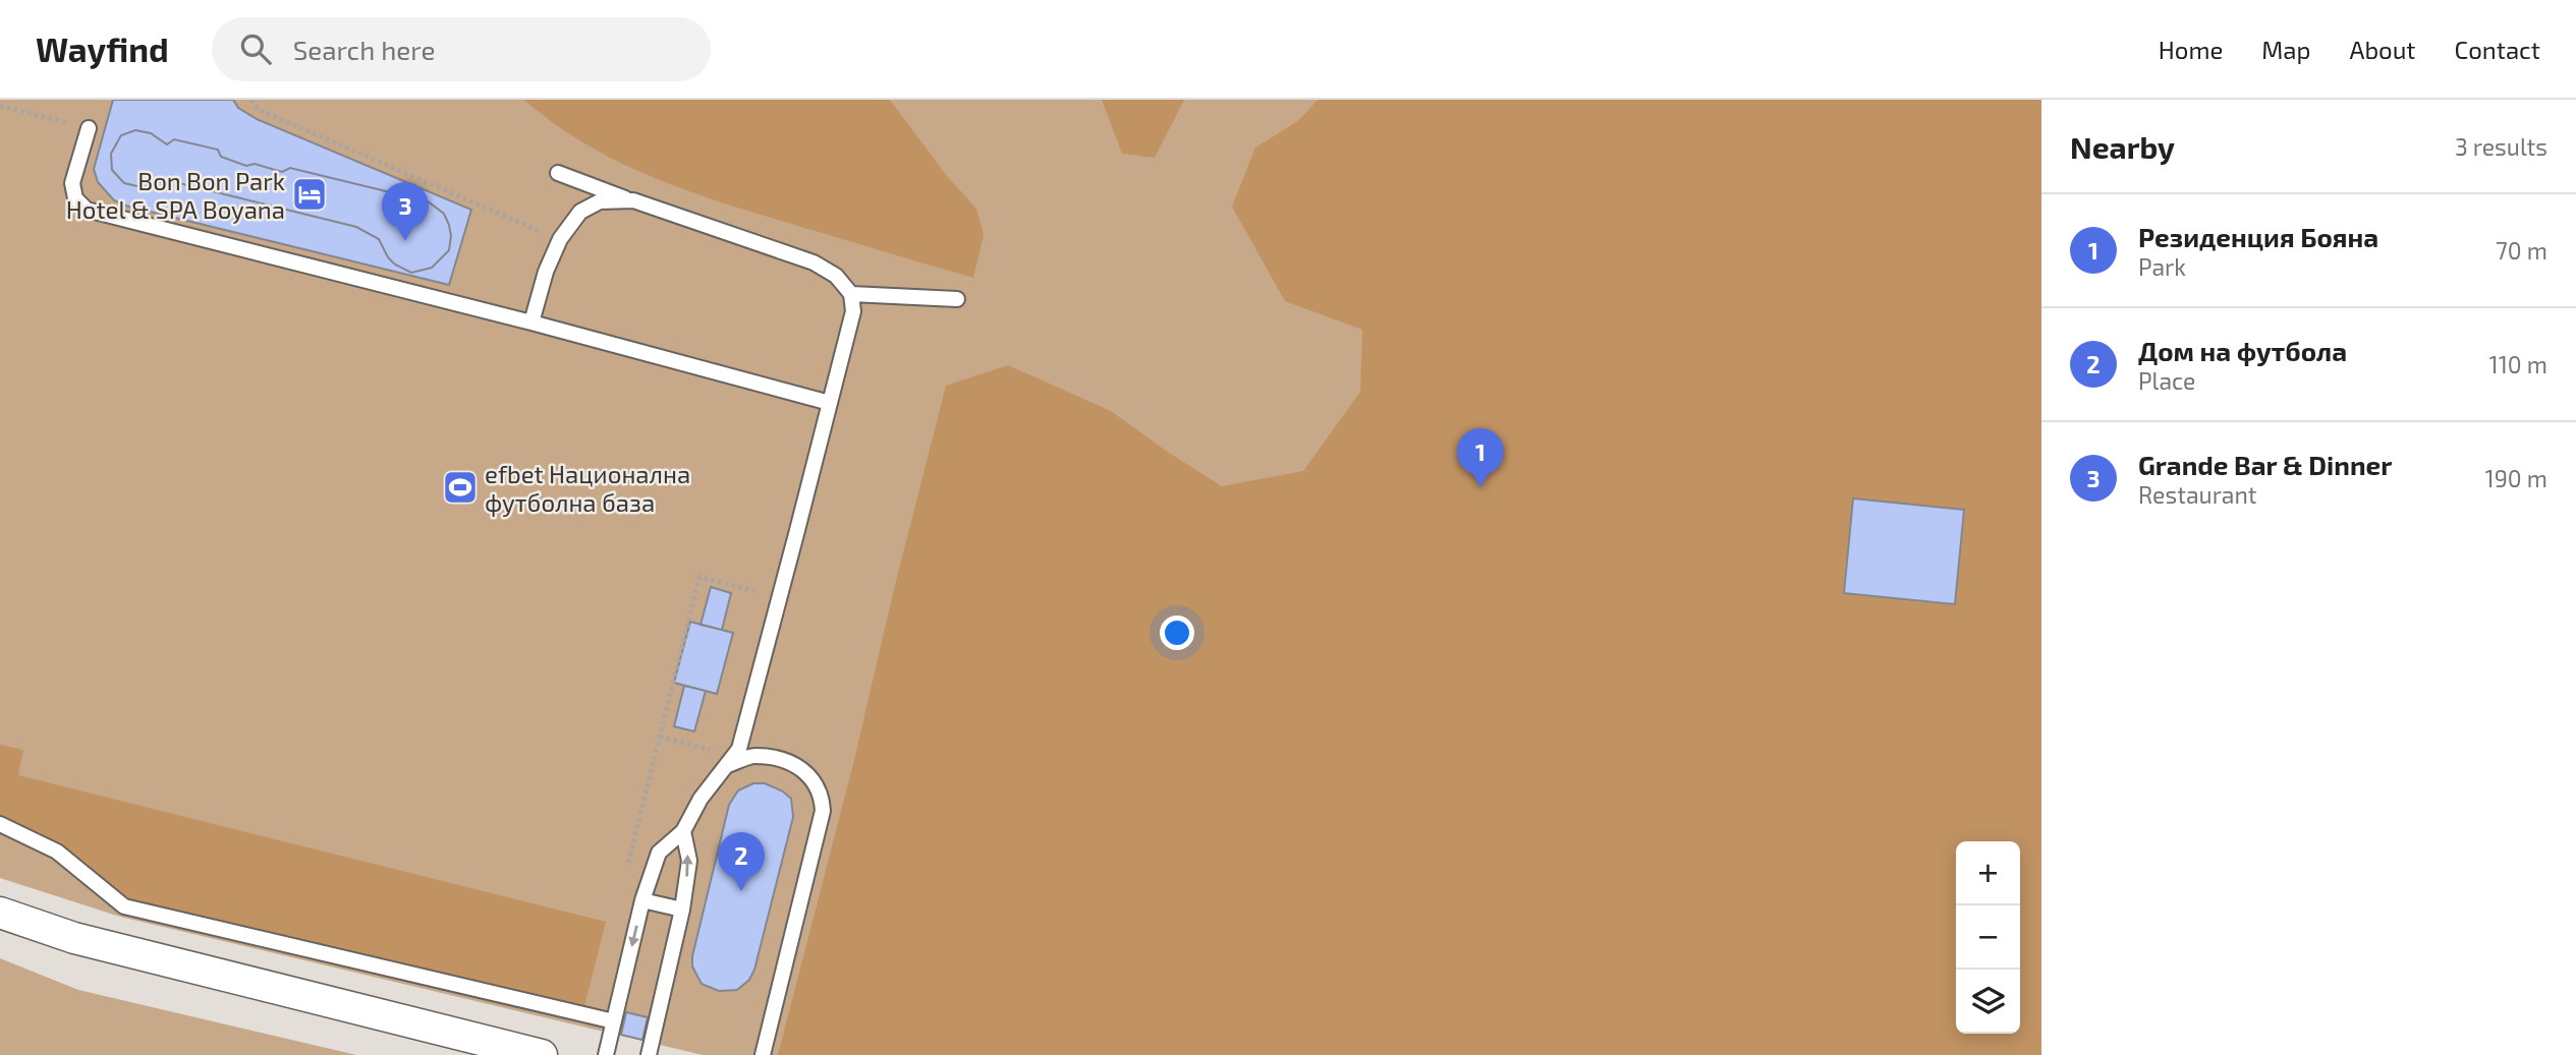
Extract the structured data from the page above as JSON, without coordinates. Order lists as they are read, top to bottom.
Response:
{
  "places": {
    "hotel": ["Bon Bon Park Hotel & SPA Boyana"],
    "sports": ["efbet Национална футболна база"]
  },
  "page": {
    "header": "Wayfind",
    "search": "Search here",
    "nav": [
      "Home",
      "Map",
      "About",
      "Contact"
    ],
    "heading": ["Nearby", "3 results"],
    "pins": ["3", "1", "2"],
    "list": [
      {
        "mark": "1",
        "name": "Резиденция Бояна",
        "note": "Park",
        "value": "70 m"
      },
      {
        "mark": "2",
        "name": "Дом на футбола",
        "note": "Place",
        "value": "110 m"
      },
      {
        "mark": "3",
        "name": "Grande Bar & Dinner",
        "note": "Restaurant",
        "value": "190 m"
      }
    ],
    "map_buttons": ["+", "−"]
  }
}
